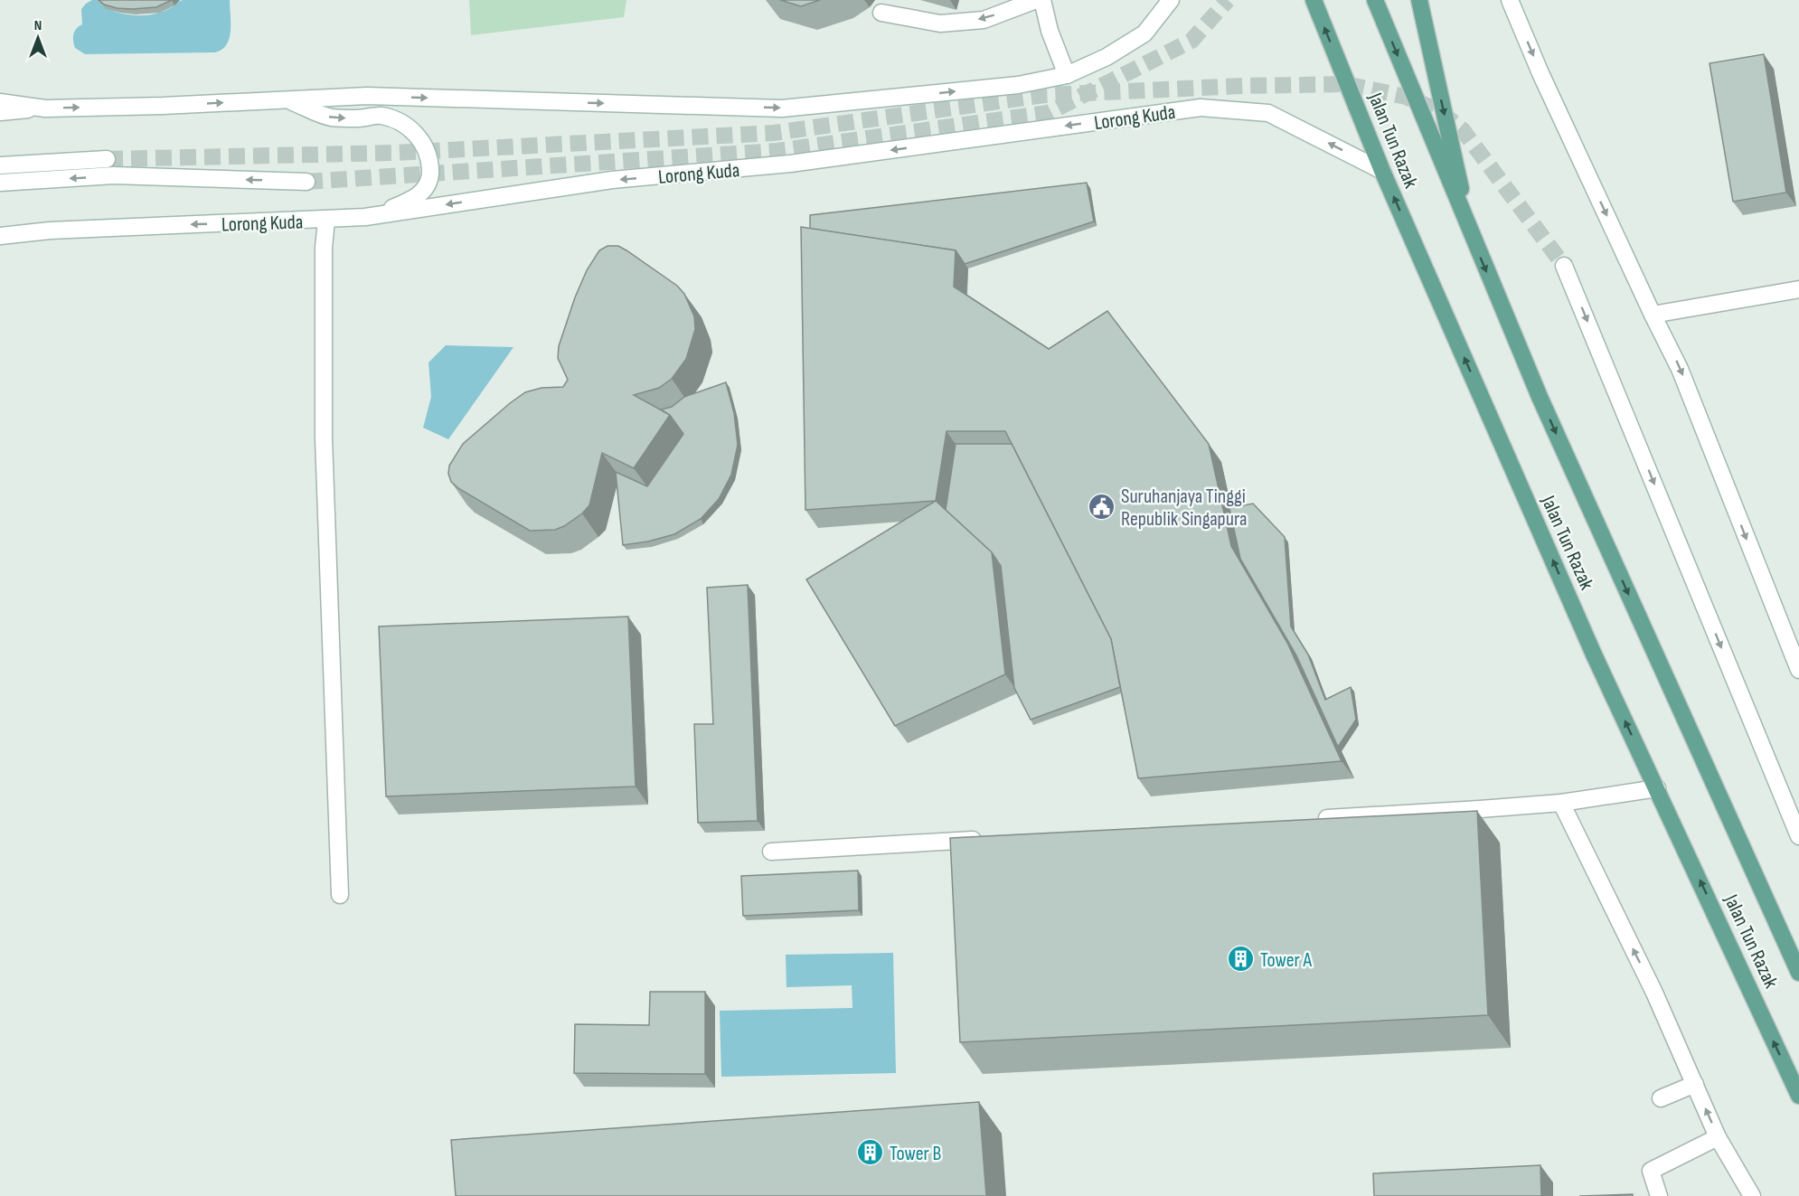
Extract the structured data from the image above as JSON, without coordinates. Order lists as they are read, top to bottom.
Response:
{
  "streets": {
    "main road": ["Jalan Tun Razak"],
    "street": ["Lorong Kuda"]
  },
  "crossings": [
    ["Lorong Kuda", "Jalan Tun Razak"]
  ],
  "places": {
    "public building": ["Suruhanjaya Tinggi Republik Singapura"],
    "building": ["Tower A", "Tower B"]
  },
  "north": "top"
}
